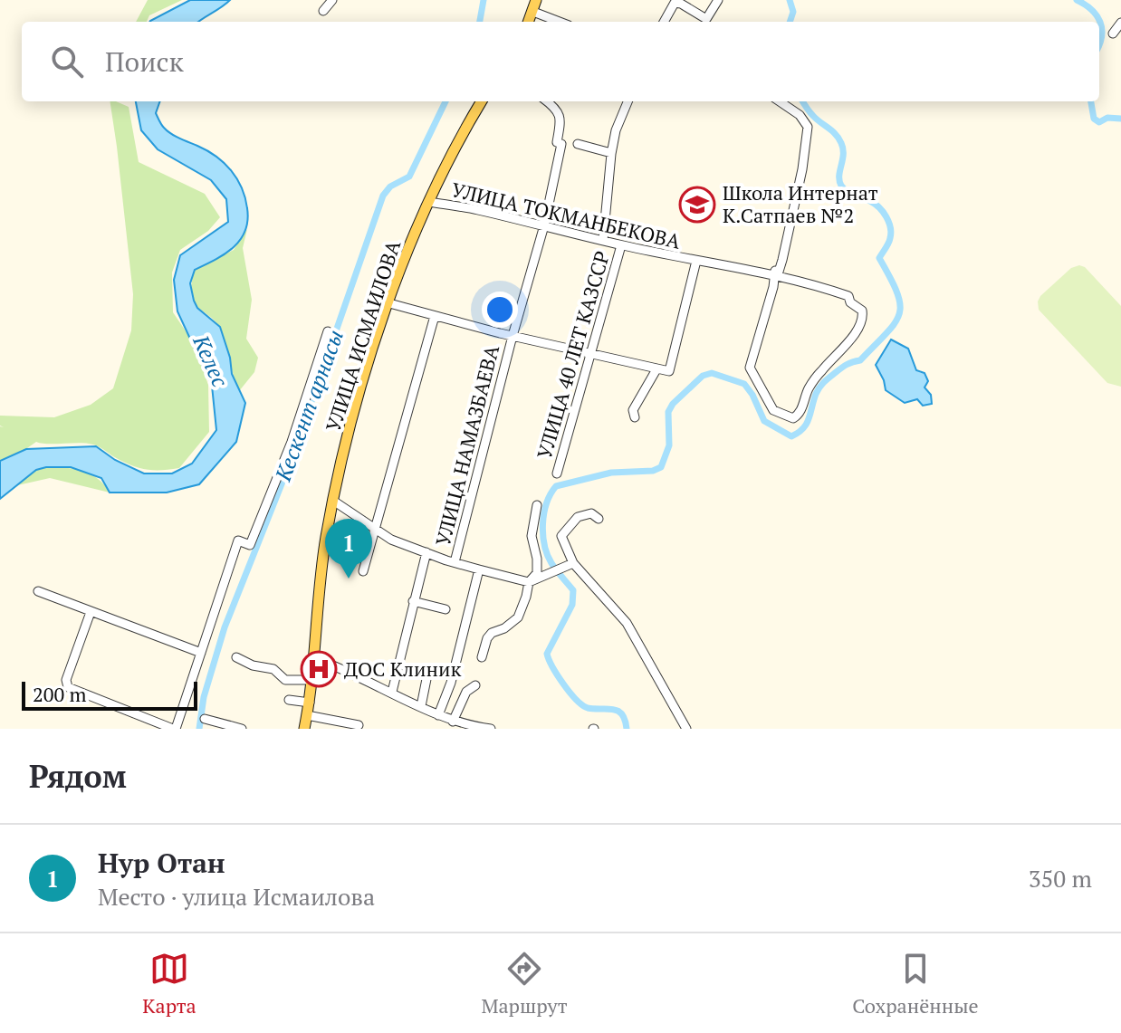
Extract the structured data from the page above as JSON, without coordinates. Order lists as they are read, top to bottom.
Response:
{
  "streets": {
    "main road": ["УЛИЦА ИСМАИЛОВА"],
    "street": ["УЛИЦА ТОКМАНБЕКОВА", "УЛИЦА 40 ЛЕТ КАЗССР", "УЛИЦА НАМАЗБАЕВА"]
  },
  "crossings": [
    ["УЛИЦА ТОКМАНБЕКОВА", "УЛИЦА ИСМАИЛОВА"],
    ["УЛИЦА ТОКМАНБЕКОВА", "УЛИЦА 40 ЛЕТ КАЗССР"],
    ["УЛИЦА ТОКМАНБЕКОВА", "УЛИЦА НАМАЗБАЕВА"],
    ["УЛИЦА ИСМАИЛОВА", "УЛИЦА НАМАЗБАЕВА"],
    ["УЛИЦА 40 ЛЕТ КАЗССР", "УЛИЦА НАМАЗБАЕВА"]
  ],
  "water": ["Келес", "Кескент арнасы"],
  "places": {
    "school or university": ["Школа Интернат К.Сатпаев №2"],
    "hospital": ["ДОС Клиник"]
  },
  "scale_bar": "200 m",
  "page": {
    "search": "Поиск",
    "pins": "1",
    "scale": "200 m",
    "heading": "Рядом",
    "list": [
      {
        "mark": "1",
        "name": "Нур Отан",
        "note": "Место · улица Исмаилова",
        "value": "350 m"
      }
    ],
    "nav": ["Карта", "Маршрут", "Сохранённые"]
  }
}
